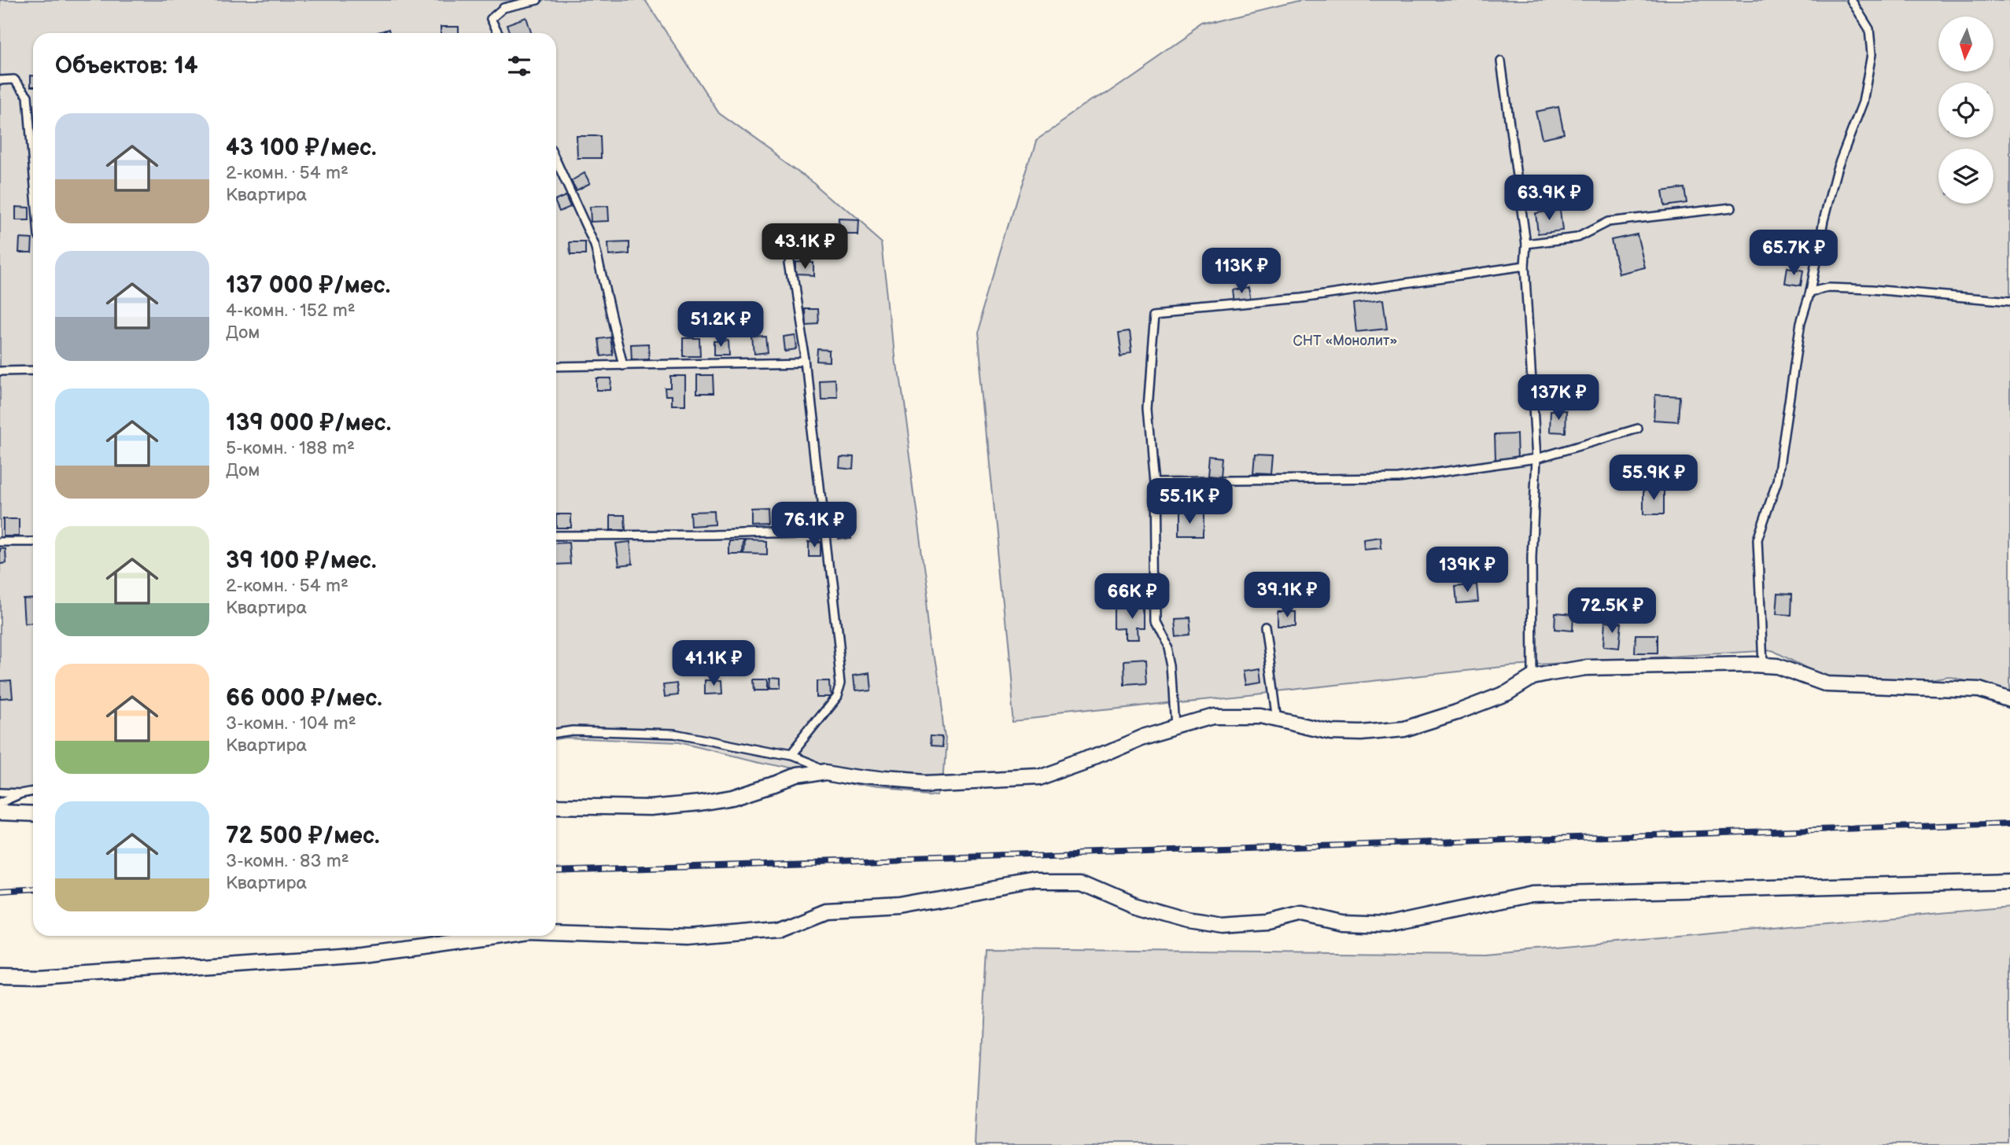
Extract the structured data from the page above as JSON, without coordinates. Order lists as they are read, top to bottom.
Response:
{
  "parks": ["СНТ «Монолит»"],
  "north": "bottom",
  "page": {
    "heading": "Объектов: 14",
    "list": [
      {
        "name": "43 100 ₽/мес.",
        "note": "2-комн. · 54 m² · Квартира"
      },
      {
        "name": "137 000 ₽/мес.",
        "note": "4-комн. · 152 m² · Дом"
      },
      {
        "name": "139 000 ₽/мес.",
        "note": "5-комн. · 188 m² · Дом"
      },
      {
        "name": "39 100 ₽/мес.",
        "note": "2-комн. · 54 m² · Квартира"
      },
      {
        "name": "66 000 ₽/мес.",
        "note": "3-комн. · 104 m² · Квартира"
      },
      {
        "name": "72 500 ₽/мес.",
        "note": "3-комн. · 83 m² · Квартира"
      }
    ],
    "price": [
      "63.9K ₽",
      "43.1K ₽",
      "65.7K ₽",
      "113K ₽",
      "51.2K ₽",
      "137K ₽",
      "55.9K ₽",
      "55.1K ₽",
      "76.1K ₽",
      "139K ₽",
      "39.1K ₽",
      "66K ₽",
      "72.5K ₽",
      "41.1K ₽"
    ]
  }
}
